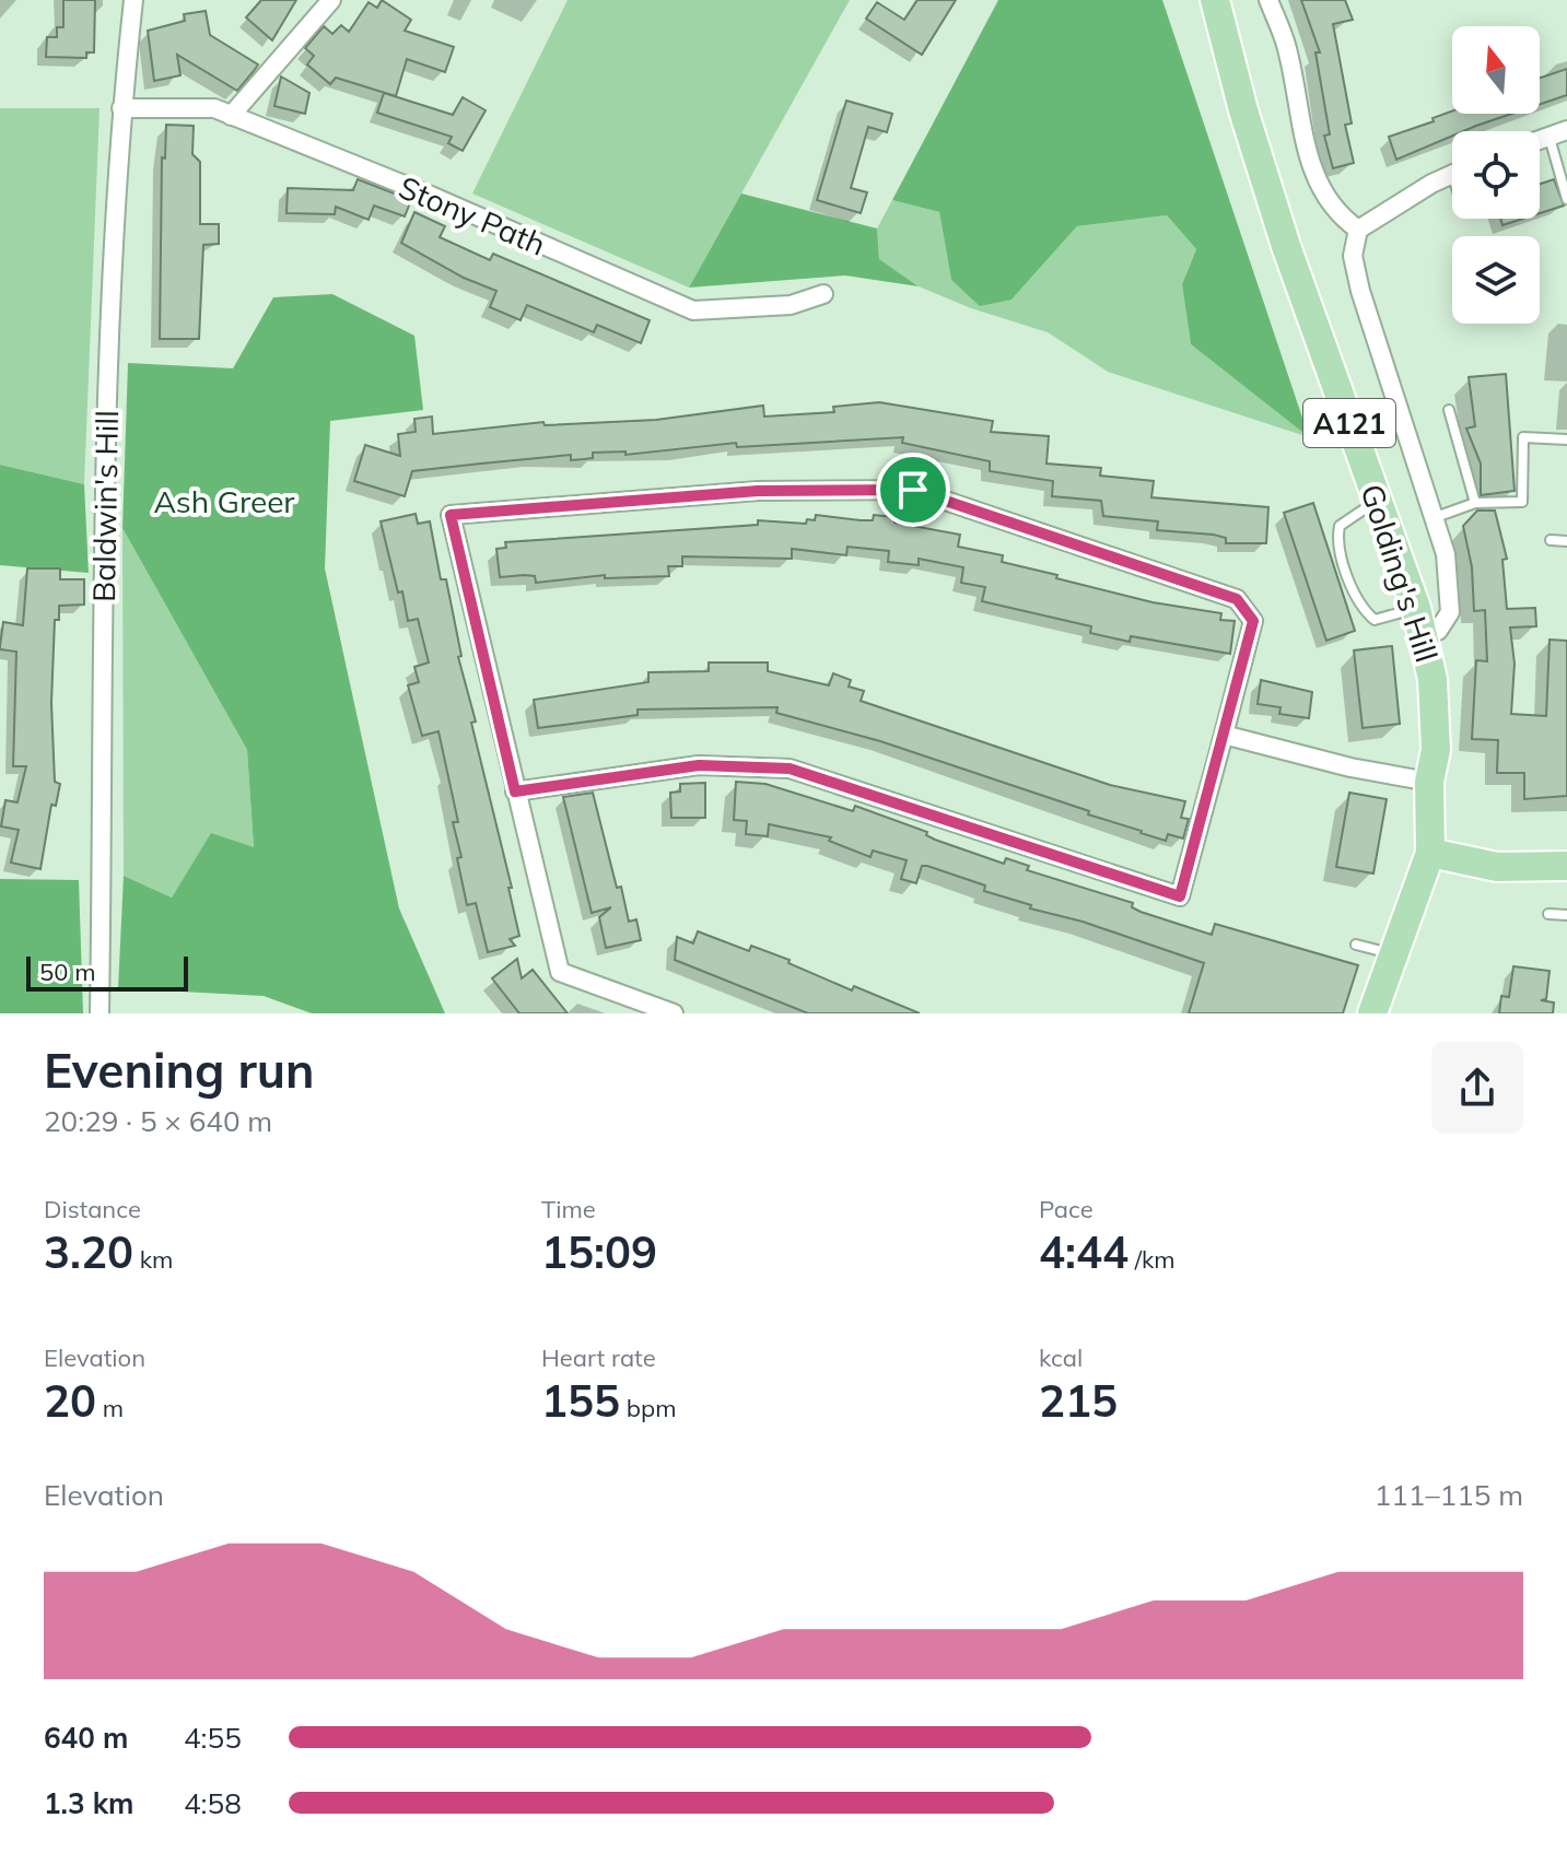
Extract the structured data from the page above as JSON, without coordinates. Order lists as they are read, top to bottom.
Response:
{
  "streets": {
    "main road": ["A121", "Golding's Hill"],
    "street": ["Stony Path", "Baldwin's Hill"]
  },
  "crossings": [
    ["Stony Path", "Baldwin's Hill"],
    ["A121", "Golding's Hill"]
  ],
  "parks": ["Ash Greer"],
  "scale_bar": "50 m",
  "north": "top",
  "page": {
    "scale": "50 m",
    "heading": ["Evening run", "20:29 · 5 × 640 m"],
    "stats": [
      ["Distance", "3.20 km"],
      ["Time", "15:09"],
      ["Pace", "4:44 /km"],
      ["Elevation", "20 m"],
      ["Heart rate", "155 bpm"],
      ["kcal", "215"]
    ],
    "chart": ["Elevation", "111–115 m"],
    "list": [
      {
        "name": "640 m",
        "note": "4:55"
      },
      {
        "name": "1.3 km",
        "note": "4:58"
      }
    ]
  }
}
